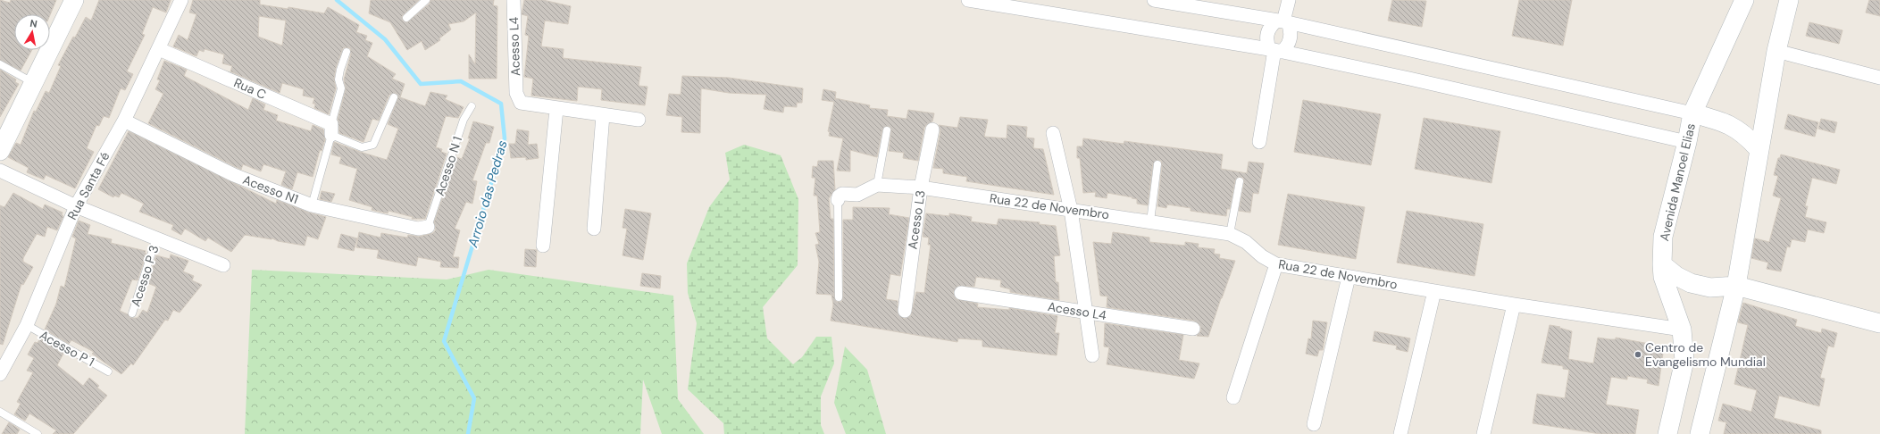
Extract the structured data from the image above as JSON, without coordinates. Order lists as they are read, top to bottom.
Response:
{
  "streets": {
    "main road": ["Avenida Manoel Elias"],
    "street": [
      "Acesso L4",
      "Rua C",
      "Rua Santa Fé",
      "Acesso N1",
      "Rua 22 de Novembro",
      "Acesso L3"
    ],
    "lane": ["Acesso N 1", "Acesso P 3", "Acesso P 1"]
  },
  "crossings": [
    ["Rua C", "Rua Santa Fé"],
    ["Acesso N 1", "Acesso N1"],
    ["Avenida Manoel Elias", "Rua 22 de Novembro"],
    ["Rua Santa Fé", "Acesso N1"],
    ["Rua Santa Fé", "Acesso P 1"],
    ["Rua 22 de Novembro", "Acesso L3"]
  ],
  "water": ["Arroio das Pedras"],
  "places": ["Centro de Evangelismo Mundial"],
  "north": "top"
}
